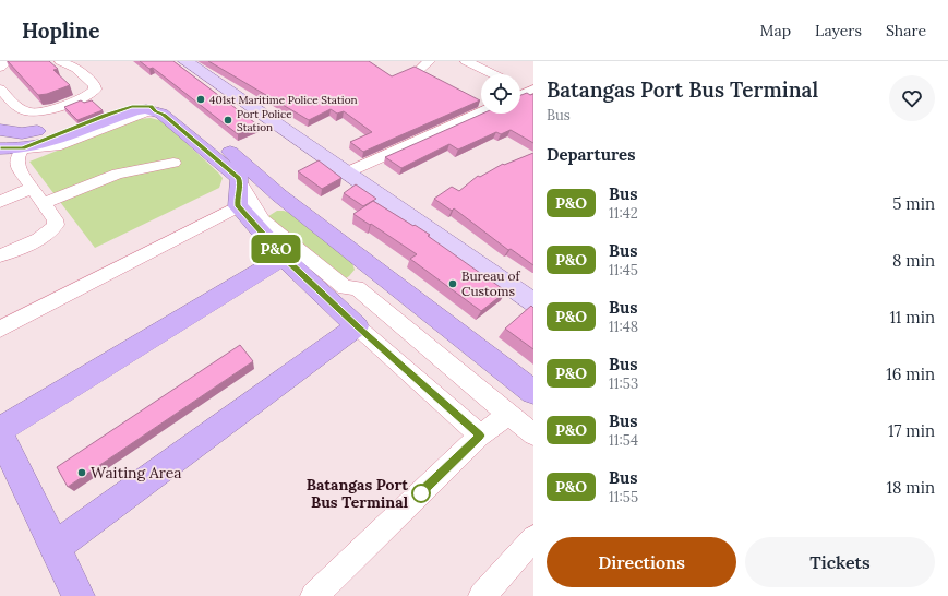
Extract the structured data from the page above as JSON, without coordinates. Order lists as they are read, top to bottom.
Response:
{
  "places": [
    "401st Maritime Police Station",
    "Port Police Station",
    "Bureau of Customs",
    "Waiting Area",
    "Batangas Port Bus Terminal"
  ],
  "lines": ["bus line P&O"],
  "page": {
    "header": "Hopline",
    "nav": ["Map", "Layers", "Share"],
    "on_map": "P&O",
    "heading": [
      ["Batangas Port Bus Terminal", "Bus"],
      "Departures"
    ],
    "list": [
      {
        "mark": "P&O",
        "name": "Bus",
        "note": "11:42",
        "value": "5 min"
      },
      {
        "mark": "P&O",
        "name": "Bus",
        "note": "11:45",
        "value": "8 min"
      },
      {
        "mark": "P&O",
        "name": "Bus",
        "note": "11:48",
        "value": "11 min"
      },
      {
        "mark": "P&O",
        "name": "Bus",
        "note": "11:53",
        "value": "16 min"
      },
      {
        "mark": "P&O",
        "name": "Bus",
        "note": "11:54",
        "value": "17 min"
      },
      {
        "mark": "P&O",
        "name": "Bus",
        "note": "11:55",
        "value": "18 min"
      }
    ],
    "buttons": ["Directions", "Tickets"]
  }
}
